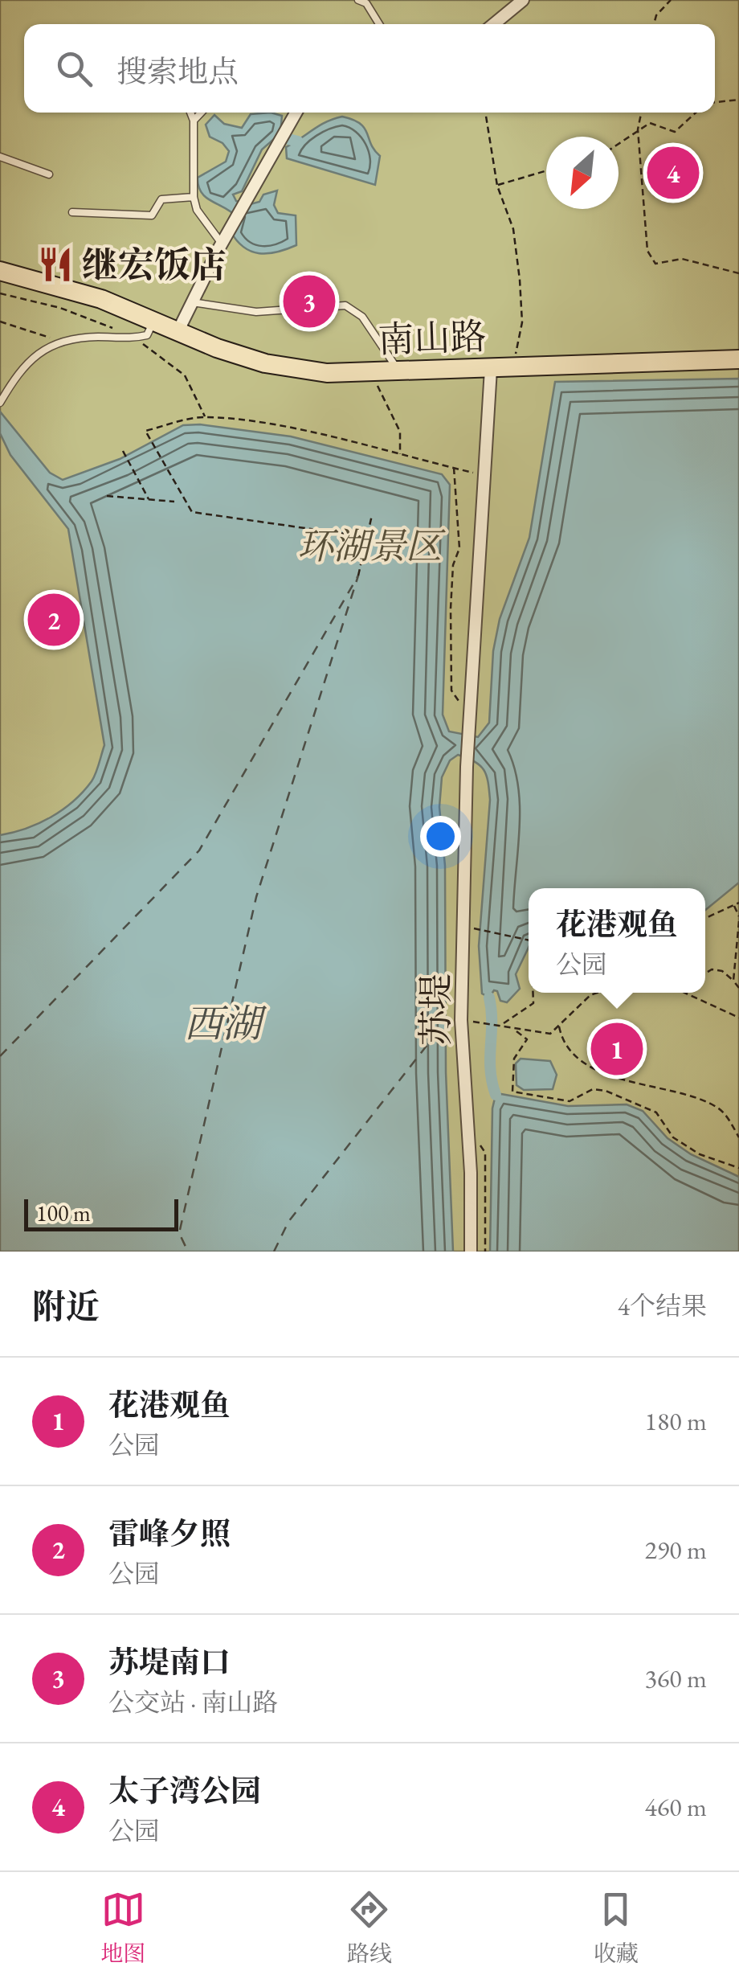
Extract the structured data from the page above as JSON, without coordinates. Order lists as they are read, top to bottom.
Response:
{
  "streets": {
    "main road": ["南山路"],
    "street": ["苏堤"]
  },
  "water": ["西湖"],
  "parks": ["环湖景区"],
  "places": {
    "restaurant": ["继宏饭店"]
  },
  "scale_bar": "100 m",
  "north": "bottom left",
  "page": {
    "search": "搜索地点",
    "pins": [
      "4",
      "3",
      "2",
      "1"
    ],
    "popup": ["花港观鱼", "公园"],
    "scale": "100 m",
    "heading": ["附近", "4个结果"],
    "list": [
      {
        "mark": "1",
        "name": "花港观鱼",
        "note": "公园",
        "value": "180 m"
      },
      {
        "mark": "2",
        "name": "雷峰夕照",
        "note": "公园",
        "value": "290 m"
      },
      {
        "mark": "3",
        "name": "苏堤南口",
        "note": "公交站 · 南山路",
        "value": "360 m"
      },
      {
        "mark": "4",
        "name": "太子湾公园",
        "note": "公园",
        "value": "460 m"
      }
    ],
    "nav": ["地图", "路线", "收藏"]
  }
}
